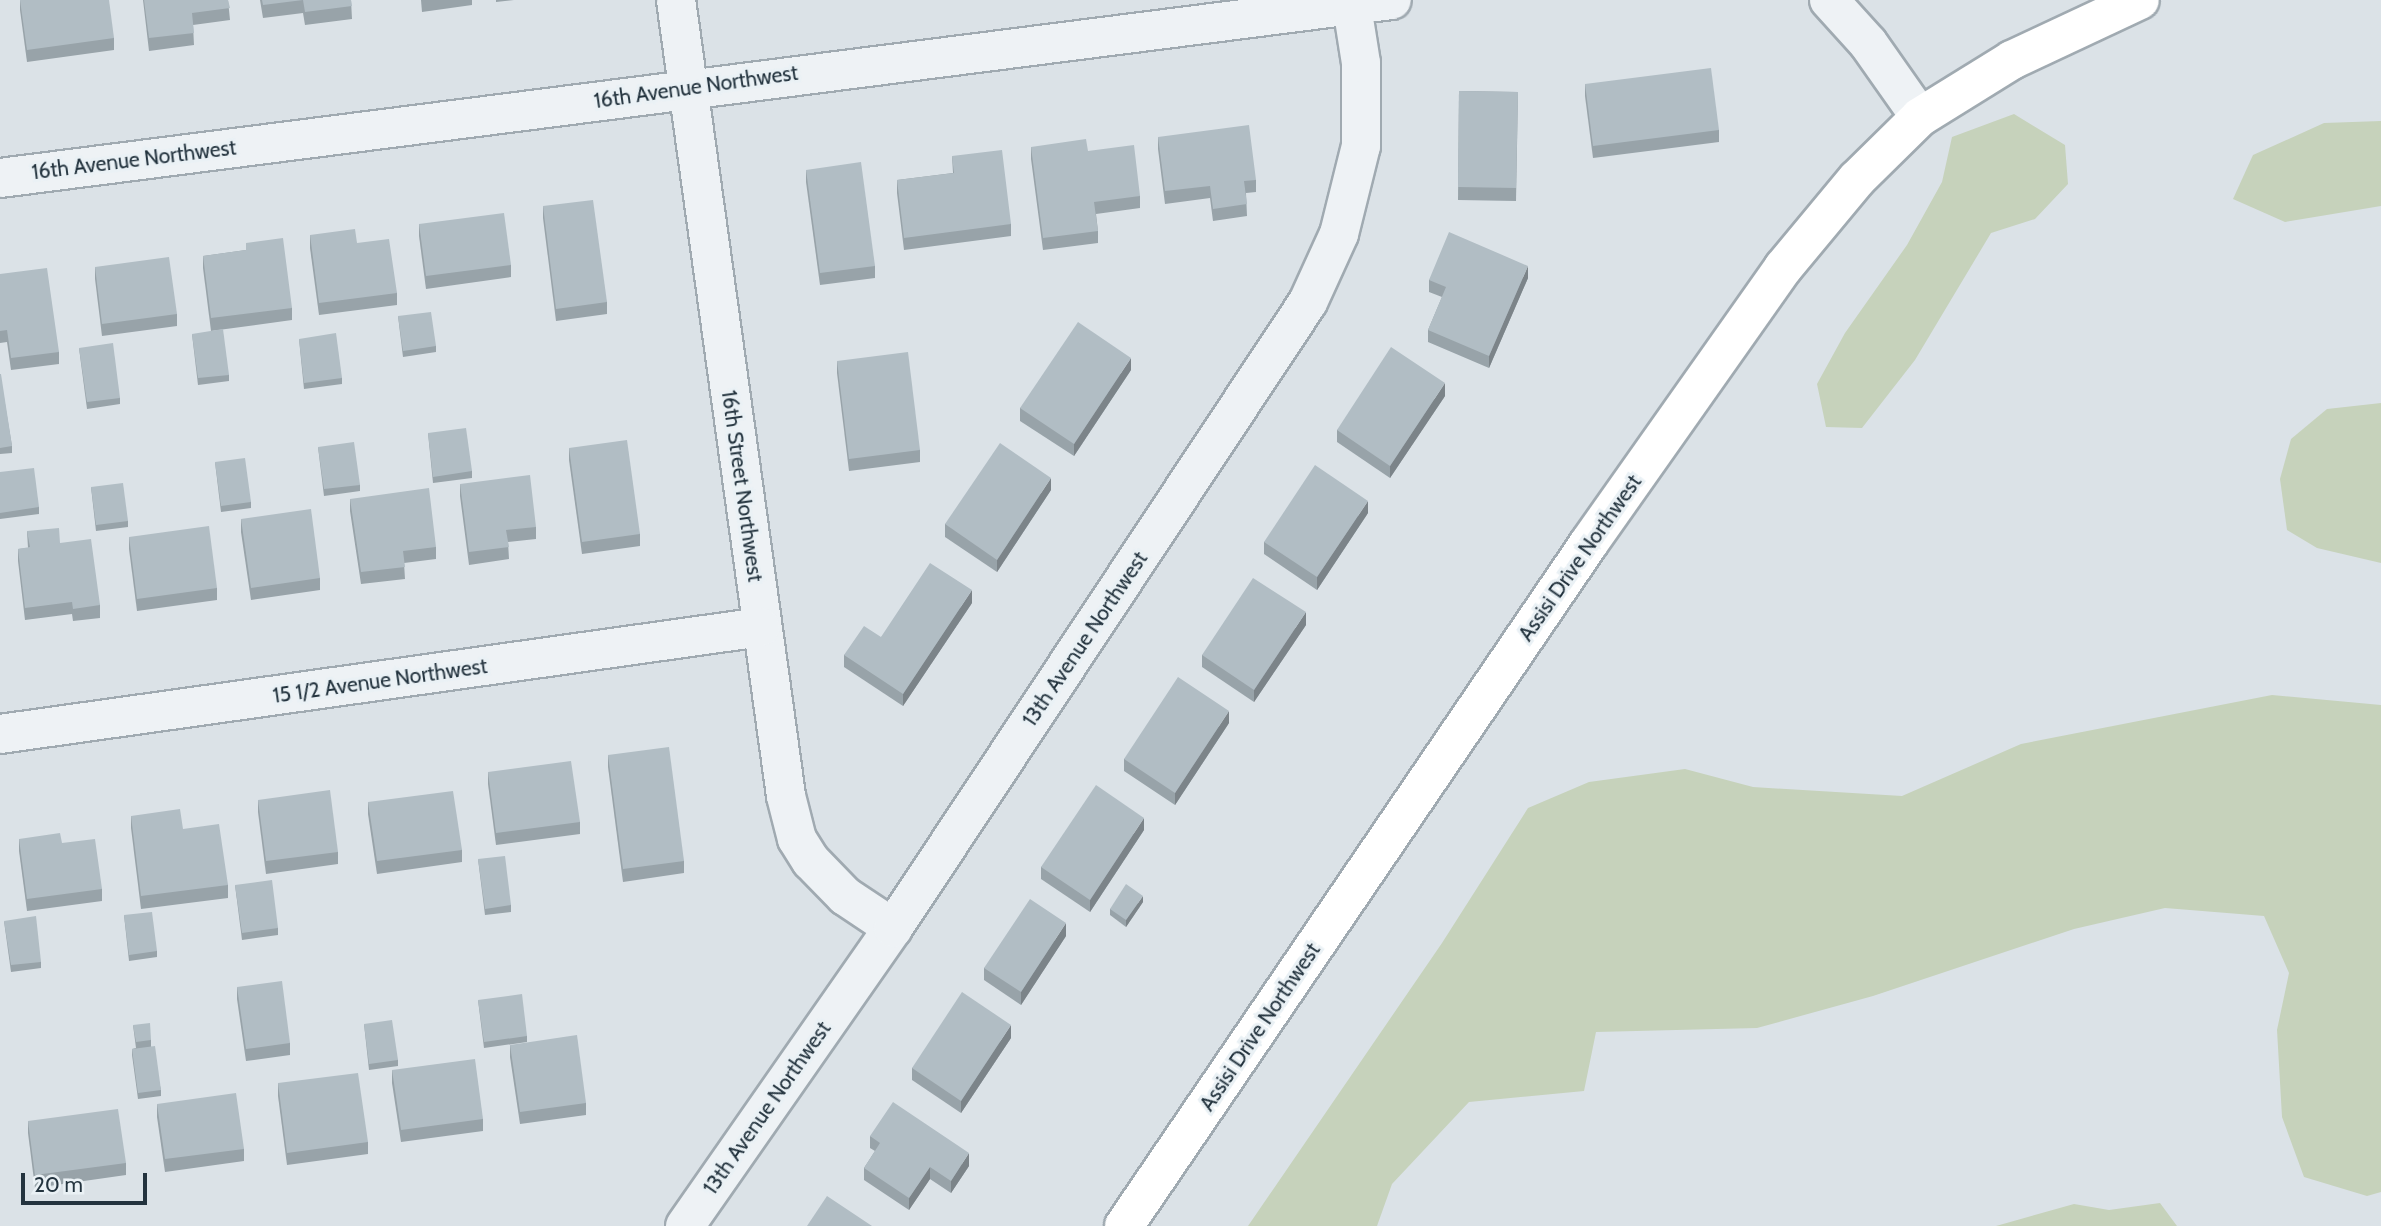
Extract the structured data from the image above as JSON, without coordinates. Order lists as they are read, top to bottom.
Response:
{
  "streets": {
    "main road": ["Assisi Drive Northwest"],
    "street": [
      "16th Avenue Northwest",
      "16th Street Northwest",
      "13th Avenue Northwest",
      "15 1/2 Avenue Northwest"
    ]
  },
  "crossings": [
    ["16th Avenue Northwest", "16th Street Northwest"],
    ["16th Avenue Northwest", "13th Avenue Northwest"],
    ["16th Street Northwest", "13th Avenue Northwest"],
    ["16th Street Northwest", "15 1/2 Avenue Northwest"]
  ],
  "scale_bar": "20 m"
}
